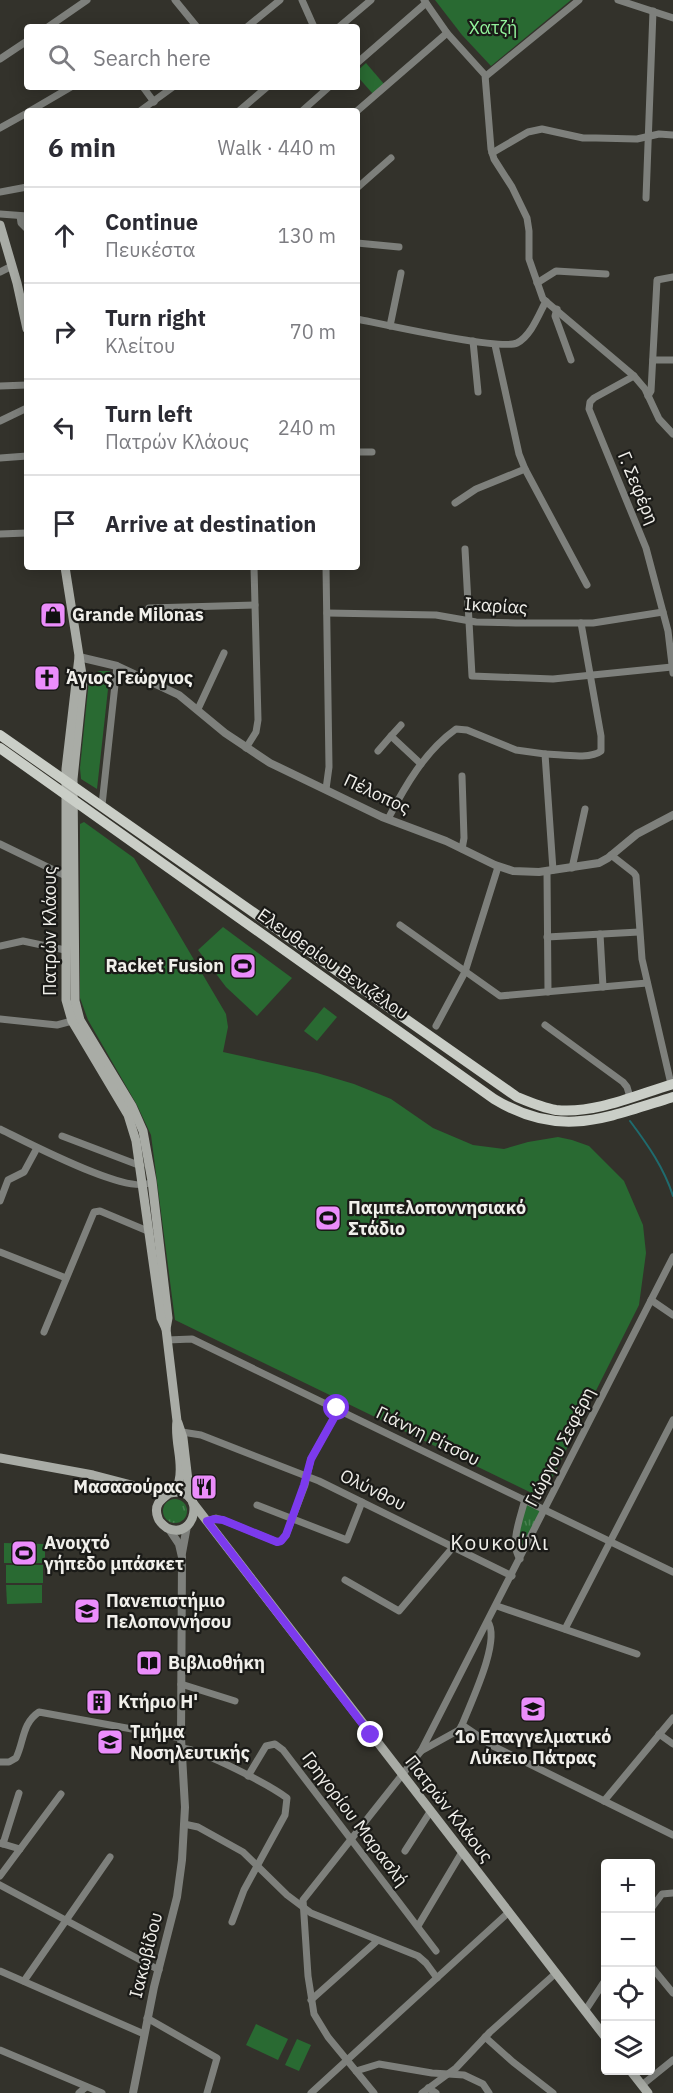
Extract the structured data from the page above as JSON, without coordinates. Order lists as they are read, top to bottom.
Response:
{
  "streets": {
    "main road": ["Πατρών Κλάους", "Ελευθερίου Βενιζέλου"],
    "street": [
      "Γ. Σεφέρη",
      "Ικαρίας",
      "Πέλοπος",
      "Γιάννη Ρίτσου",
      "Γιώργου Σεφέρη",
      "Ολύνθου",
      "Γρηγορίου Μαρασλή",
      "Ιακωβίδου"
    ]
  },
  "crossings": [
    ["Γ. Σεφέρη", "Ικαρίας"],
    ["Πέλοπος", "Πατρών Κλάους"],
    ["Πατρών Κλάους", "Ελευθερίου Βενιζέλου"],
    ["Πατρών Κλάους", "Γιάννη Ρίτσου"],
    ["Πατρών Κλάους", "Γιώργου Σεφέρη"],
    ["Γιάννη Ρίτσου", "Γιώργου Σεφέρη"],
    ["Γιώργου Σεφέρη", "Ολύνθου"],
    ["Γιώργου Σεφέρη", "Γρηγορίου Μαρασλή"]
  ],
  "districts": ["Κουκούλι"],
  "parks": ["Χατζή"],
  "places": {
    "shop": ["Grande Milonas"],
    "church": ["Άγιος Γεώργιος"],
    "sports": ["Racket Fusion", "Παμπελοποννησιακό Στάδιο", "Ανοιχτό γήπεδο μπάσκετ"],
    "restaurant": ["Μασασούρας"],
    "school or university": ["Πανεπιστήμιο Πελοποννήσου", "1o Επαγγελματικό Λύκειο Πάτρας", "Τμήμα Νοσηλευτικής"],
    "library": ["Βιβλιοθήκη"],
    "building": ["Κτήριο Η'"]
  },
  "page": {
    "search": "Search here",
    "heading": ["6 min", "Walk · 440 m"],
    "list": [
      ["Continue", "Πευκέστα", "130 m"],
      ["Turn right", "Κλείτου", "70 m"],
      ["Turn left", "Πατρών Κλάους", "240 m"],
      "Arrive at destination"
    ],
    "map_buttons": ["+", "−"]
  }
}
